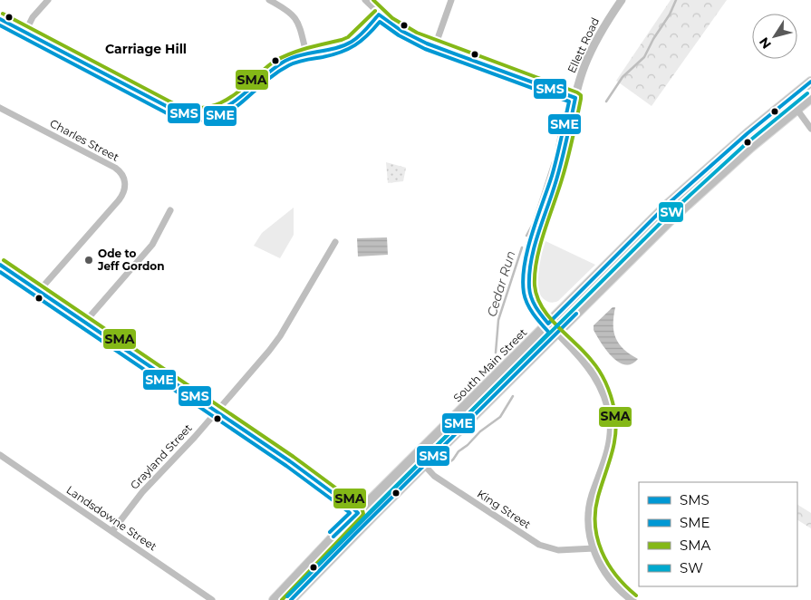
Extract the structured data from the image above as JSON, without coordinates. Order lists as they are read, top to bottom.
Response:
{
  "streets": {
    "main road": ["South Main Street"],
    "street": [
      "Ellett Road",
      "Charles Street",
      "Grayland Street",
      "King Street",
      "Landsdowne Street"
    ]
  },
  "crossings": [
    ["Ellett Road", "South Main Street"],
    ["Ellett Road", "King Street"],
    ["South Main Street", "King Street"],
    ["Grayland Street", "Landsdowne Street"]
  ],
  "districts": ["Carriage Hill"],
  "water": ["Cedar Run"],
  "places": ["Ode to Jeff Gordon"],
  "lines": [
    "transit line SMA",
    "transit line SMS",
    "transit line SME",
    "transit line SW"
  ],
  "legend": [
    "SMS",
    "SME",
    "SMA",
    "SW"
  ],
  "north": "bottom left"
}
